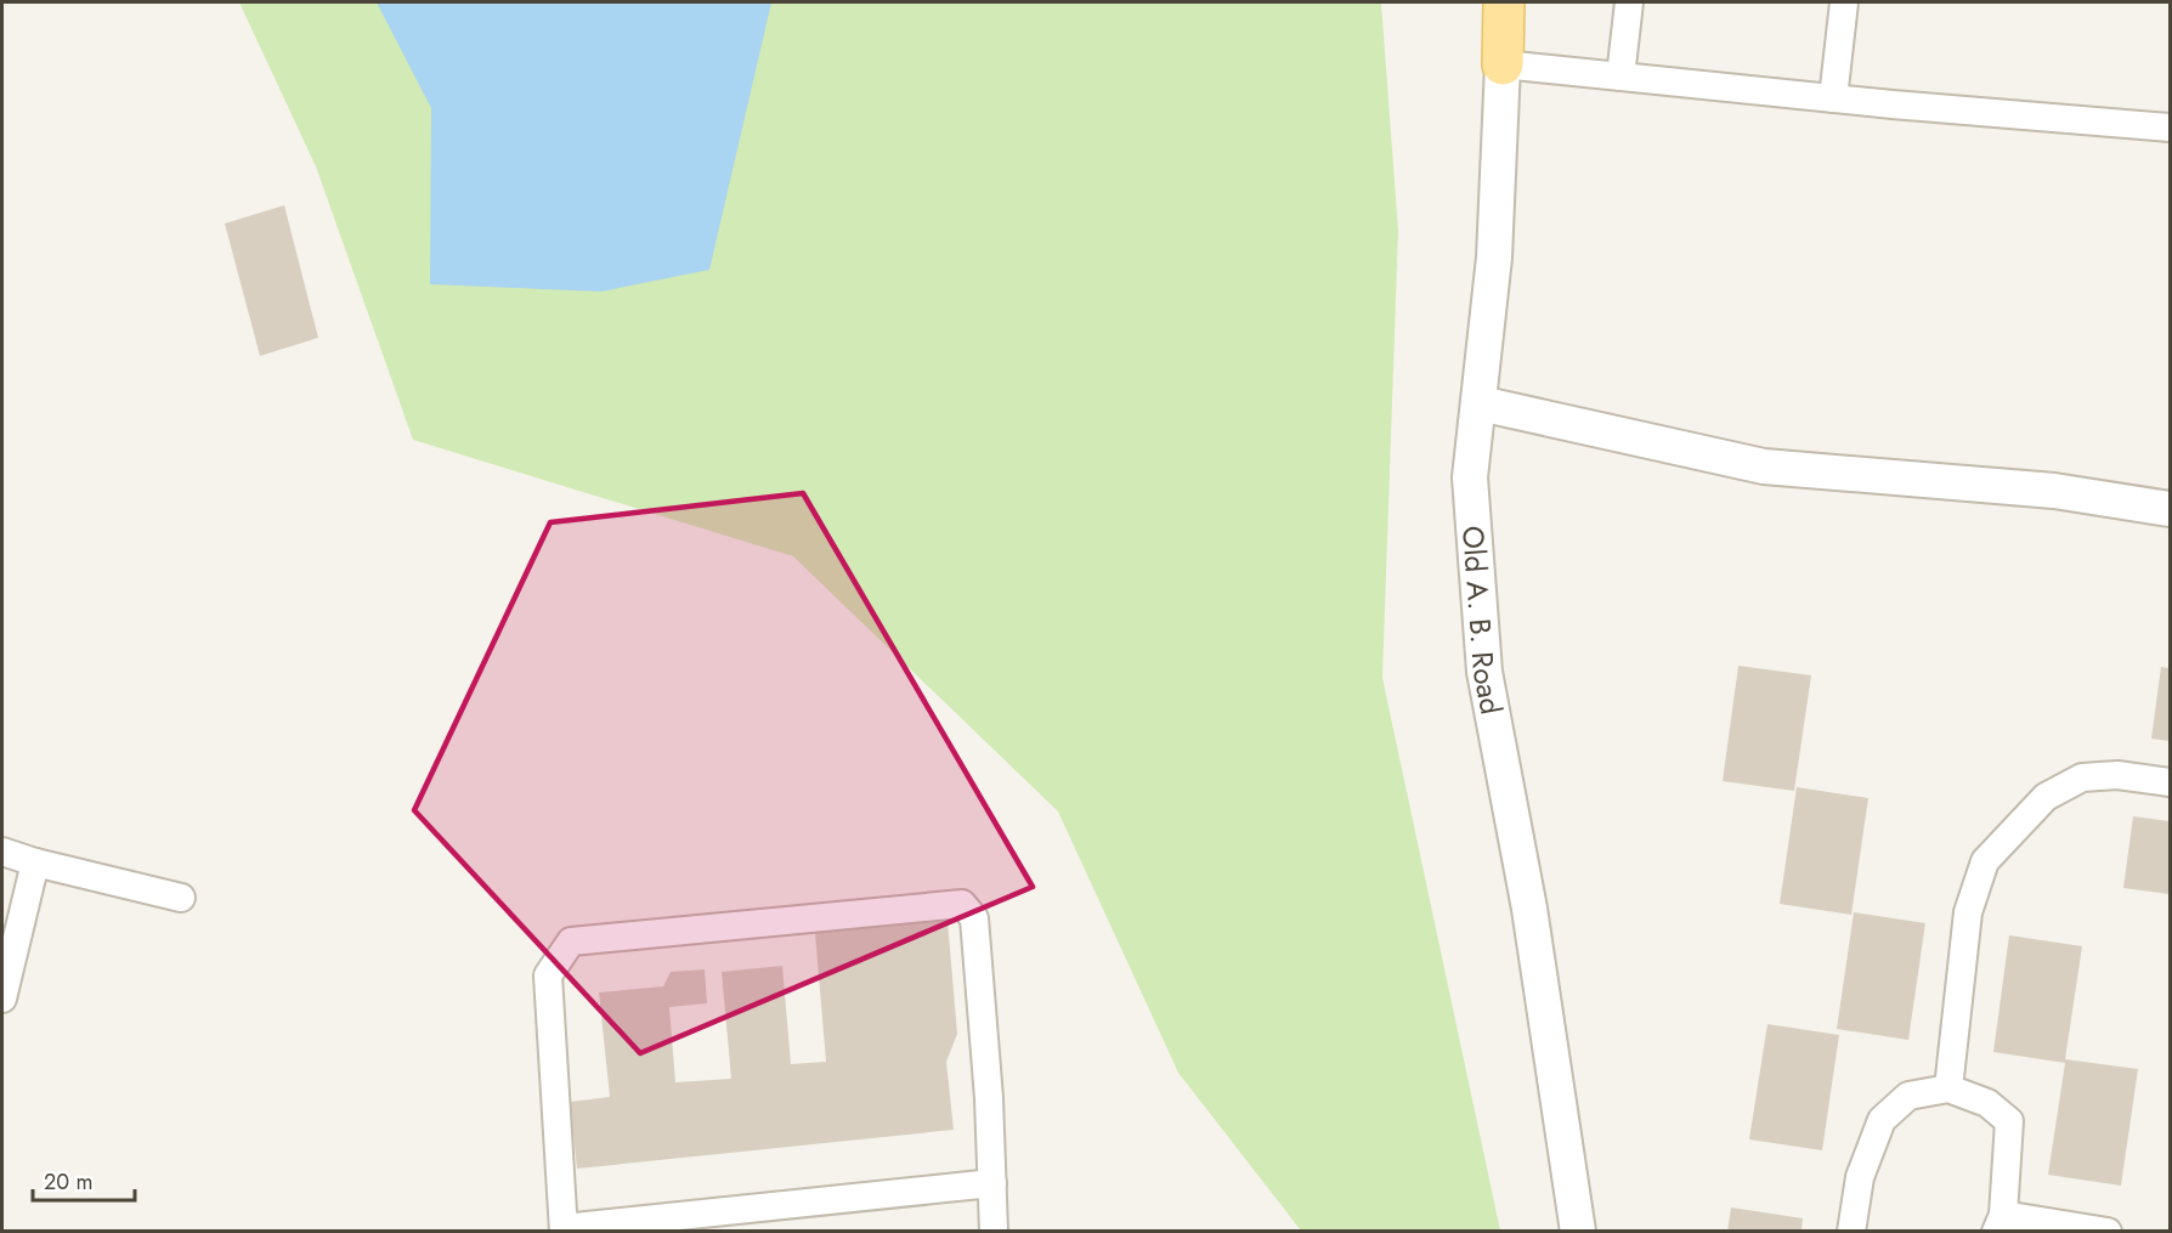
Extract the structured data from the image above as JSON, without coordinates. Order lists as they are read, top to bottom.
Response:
{
  "streets": {
    "main road": ["Old A. B. Road"]
  },
  "scale_bar": "20 m"
}
